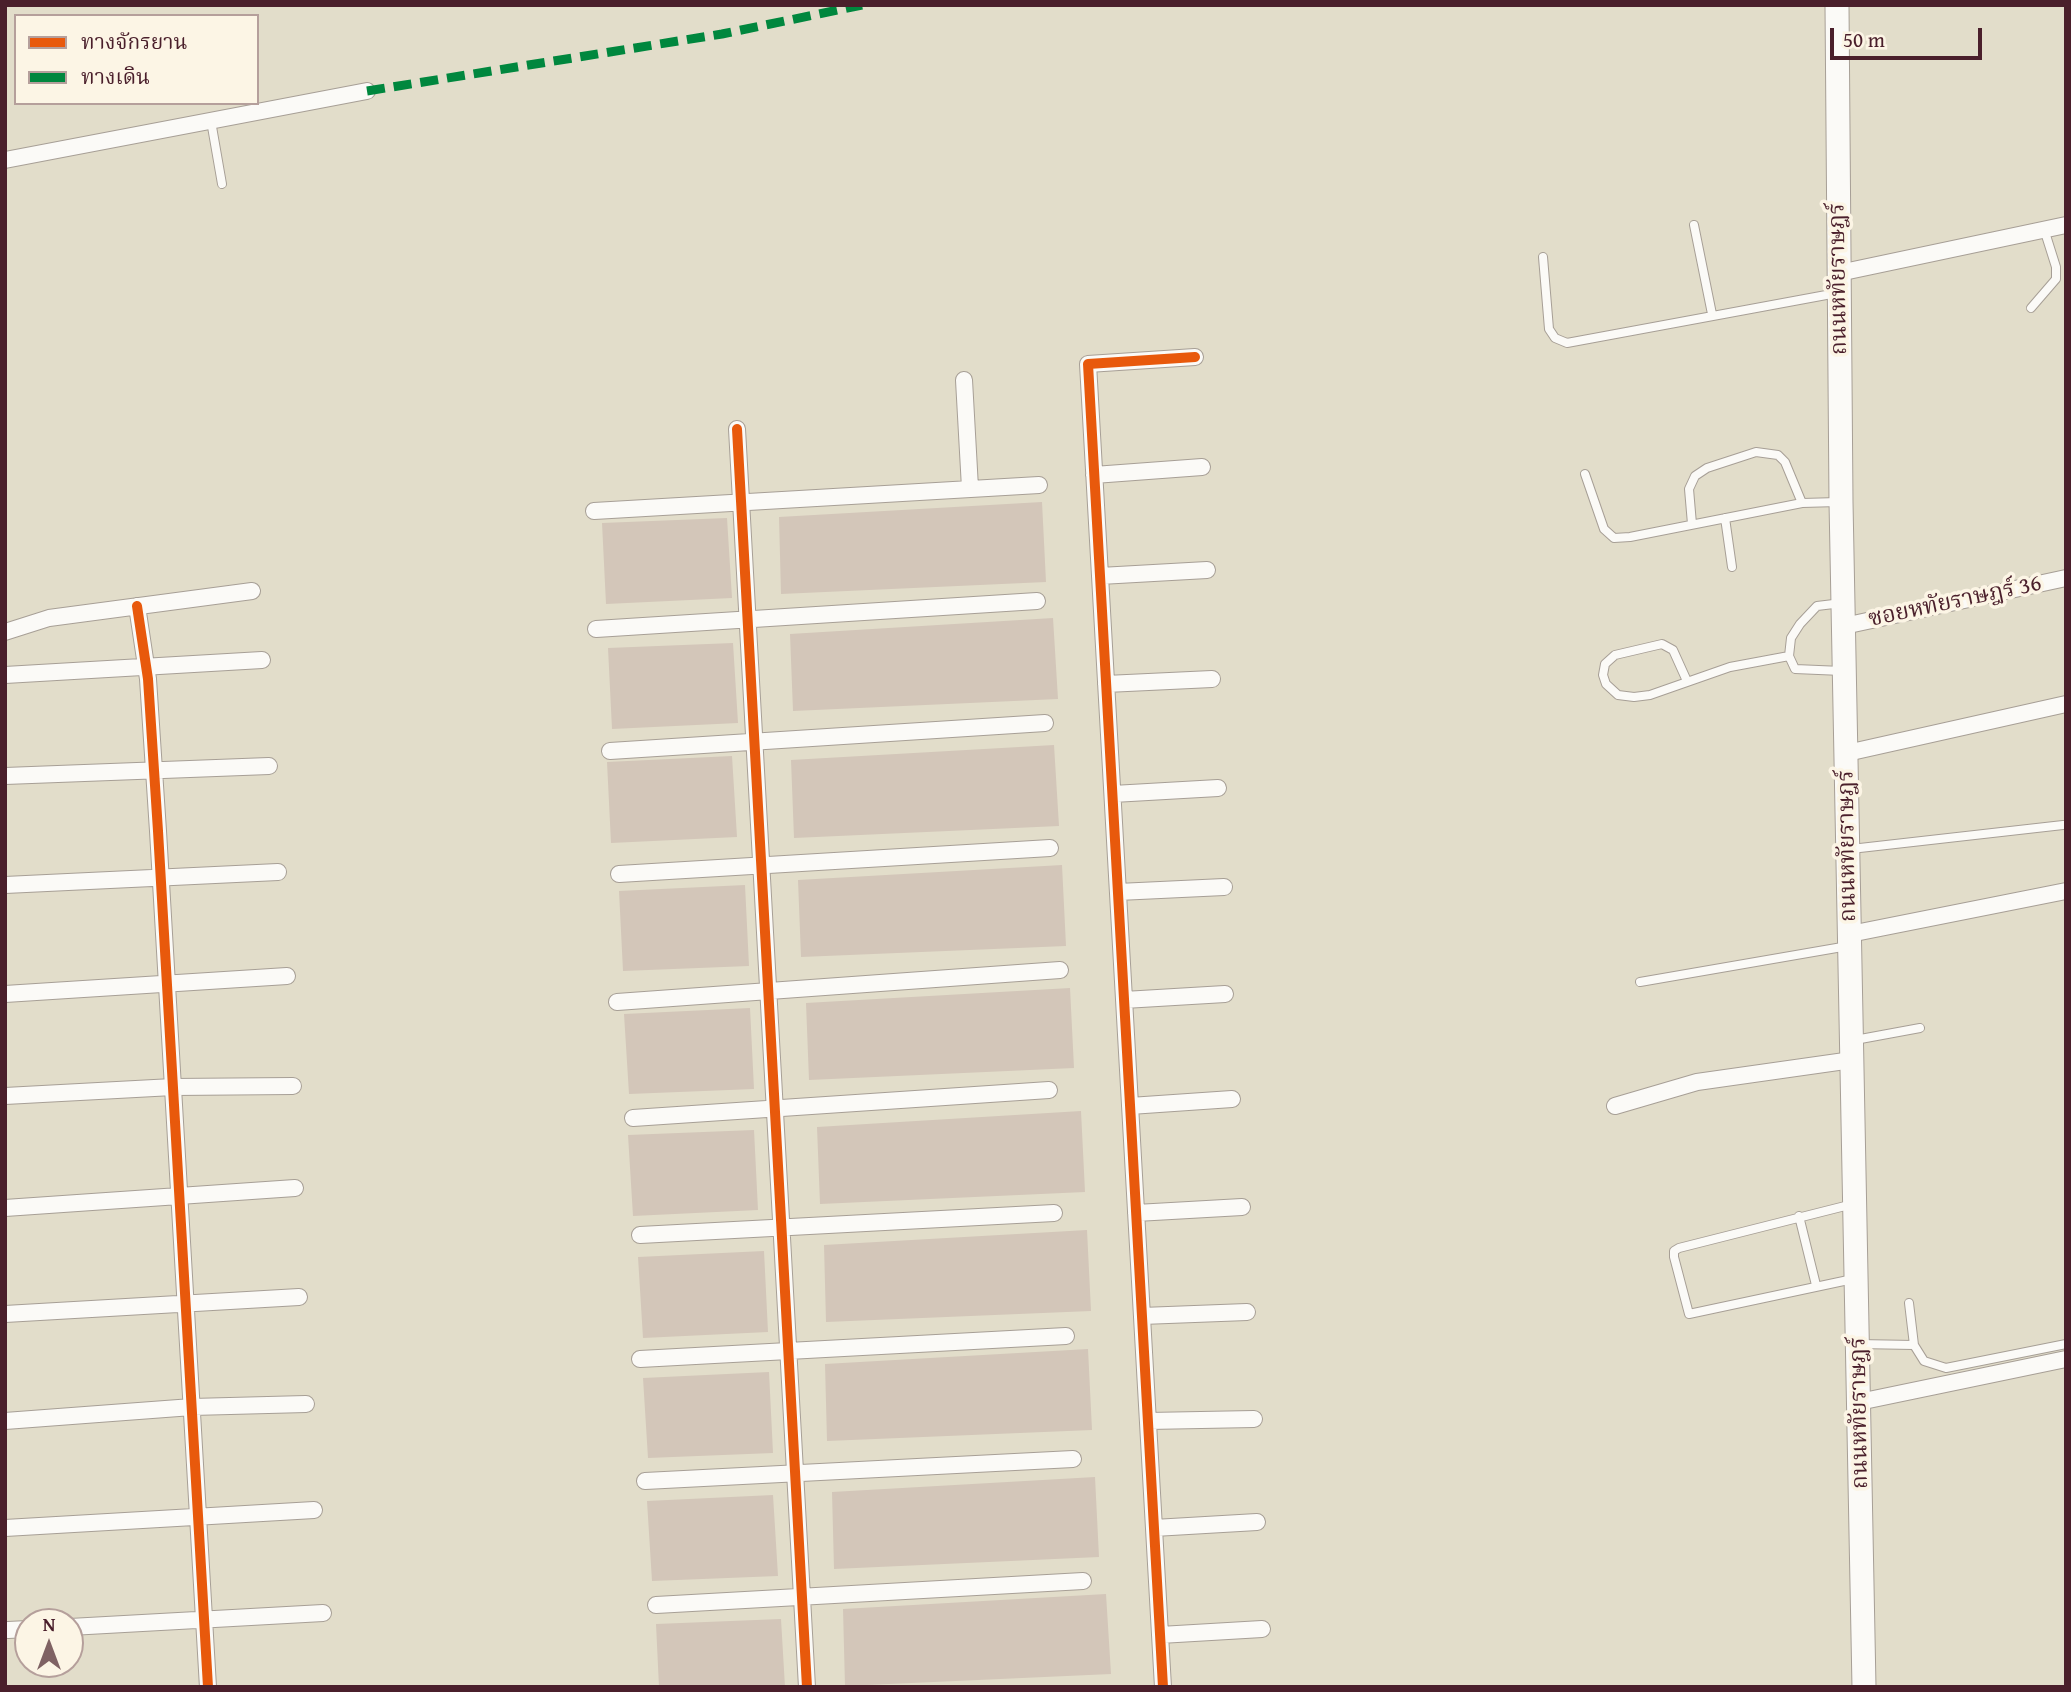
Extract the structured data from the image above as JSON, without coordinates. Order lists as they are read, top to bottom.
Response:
{
  "streets": {
    "main road": ["ถนนหทัยราษฎร์"],
    "street": ["ซอยหทัยราษฎร์ 36"]
  },
  "crossings": [
    ["ถนนหทัยราษฎร์", "ซอยหทัยราษฎร์ 36"]
  ],
  "legend": ["ทางจักรยาน", "ทางเดิน"],
  "scale_bar": "50 m",
  "north": "top"
}
